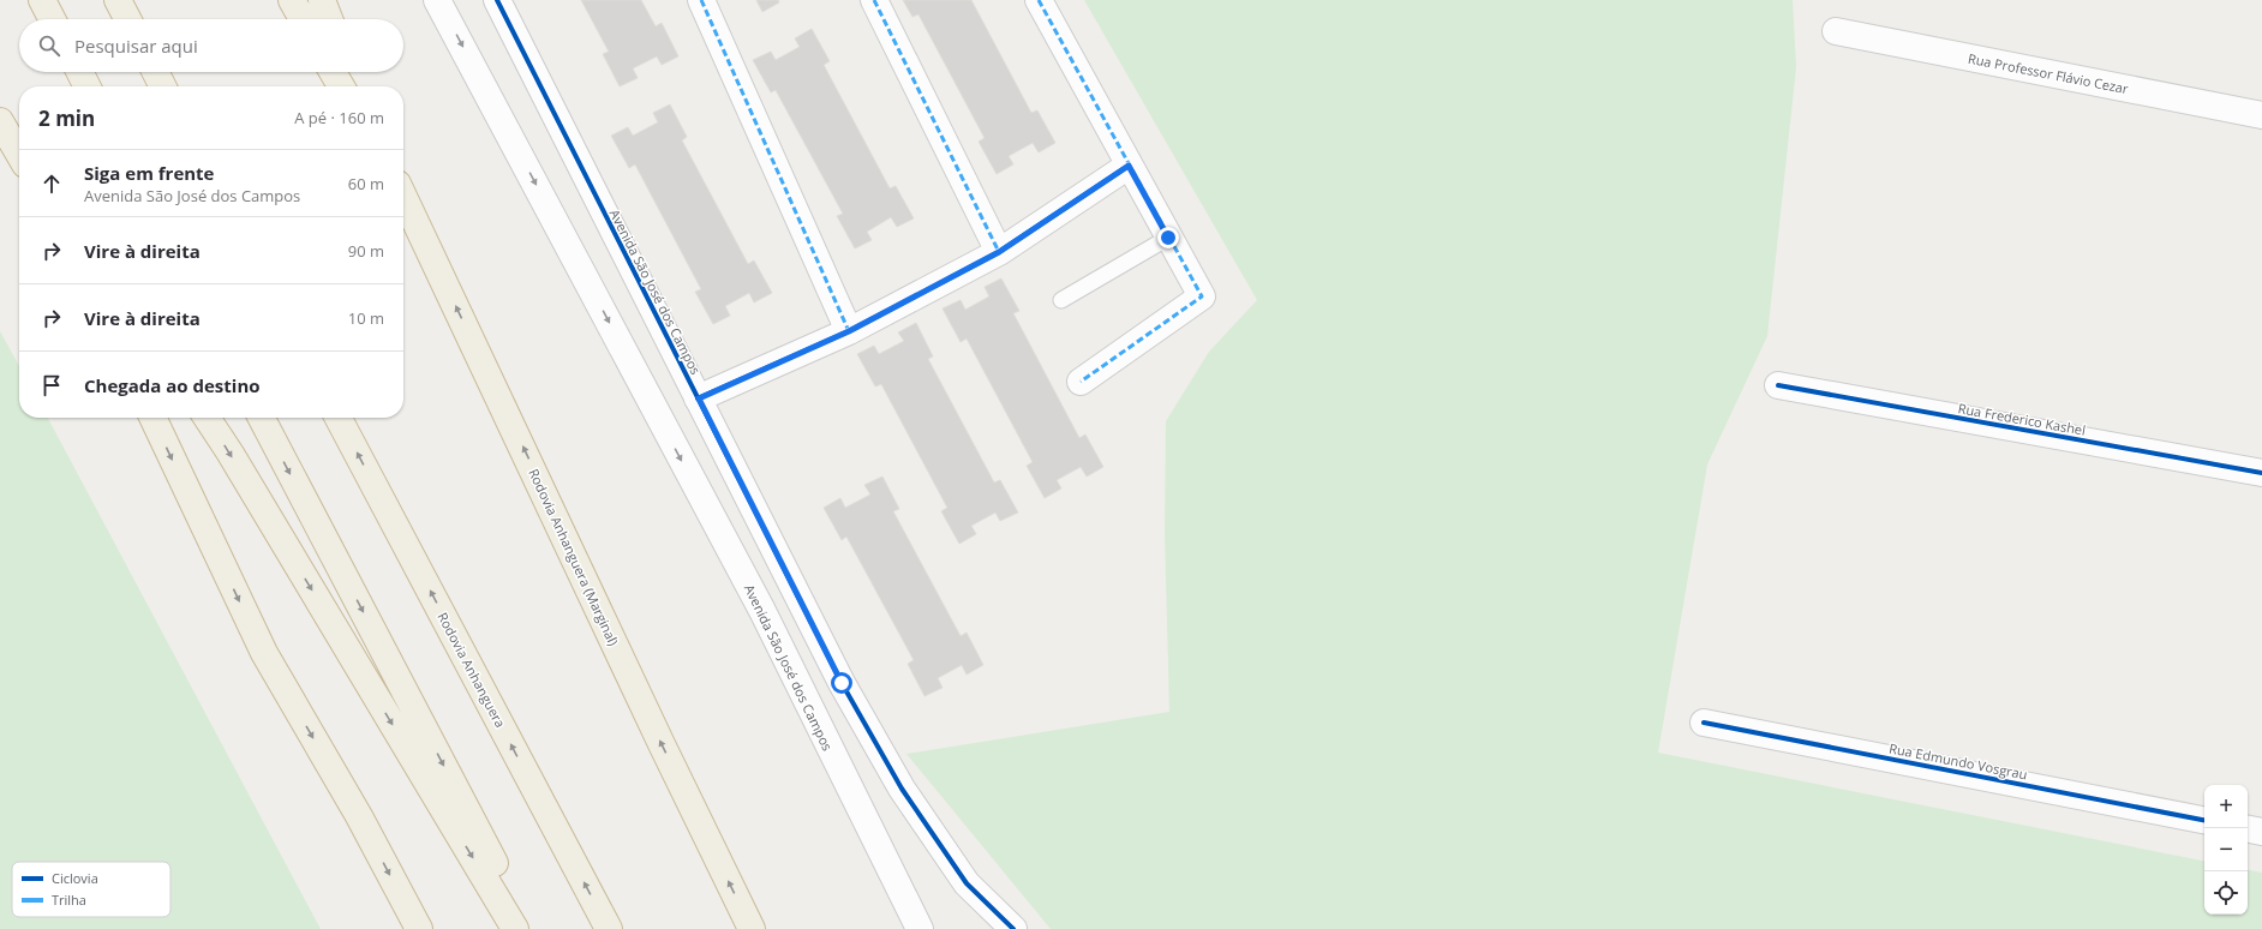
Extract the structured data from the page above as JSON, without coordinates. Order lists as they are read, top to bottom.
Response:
{
  "streets": {
    "highway": ["Rodovia Anhanguera (Marginal)", "Rodovia Anhanguera"],
    "street": [
      "Rua Professor Flávio Cezar",
      "Avenida São José dos Campos",
      "Rua Frederico Kashel",
      "Rua Edmundo Vosgrau"
    ]
  },
  "legend": ["Ciclovia", "Trilha"],
  "page": {
    "search": "Pesquisar aqui",
    "heading": ["2 min", "A pé · 160 m"],
    "list": [
      ["Siga em frente", "Avenida São José dos Campos", "60 m"],
      ["Vire à direita", "90 m"],
      ["Vire à direita", "10 m"],
      "Chegada ao destino"
    ],
    "map_buttons": ["+", "−"]
  }
}
